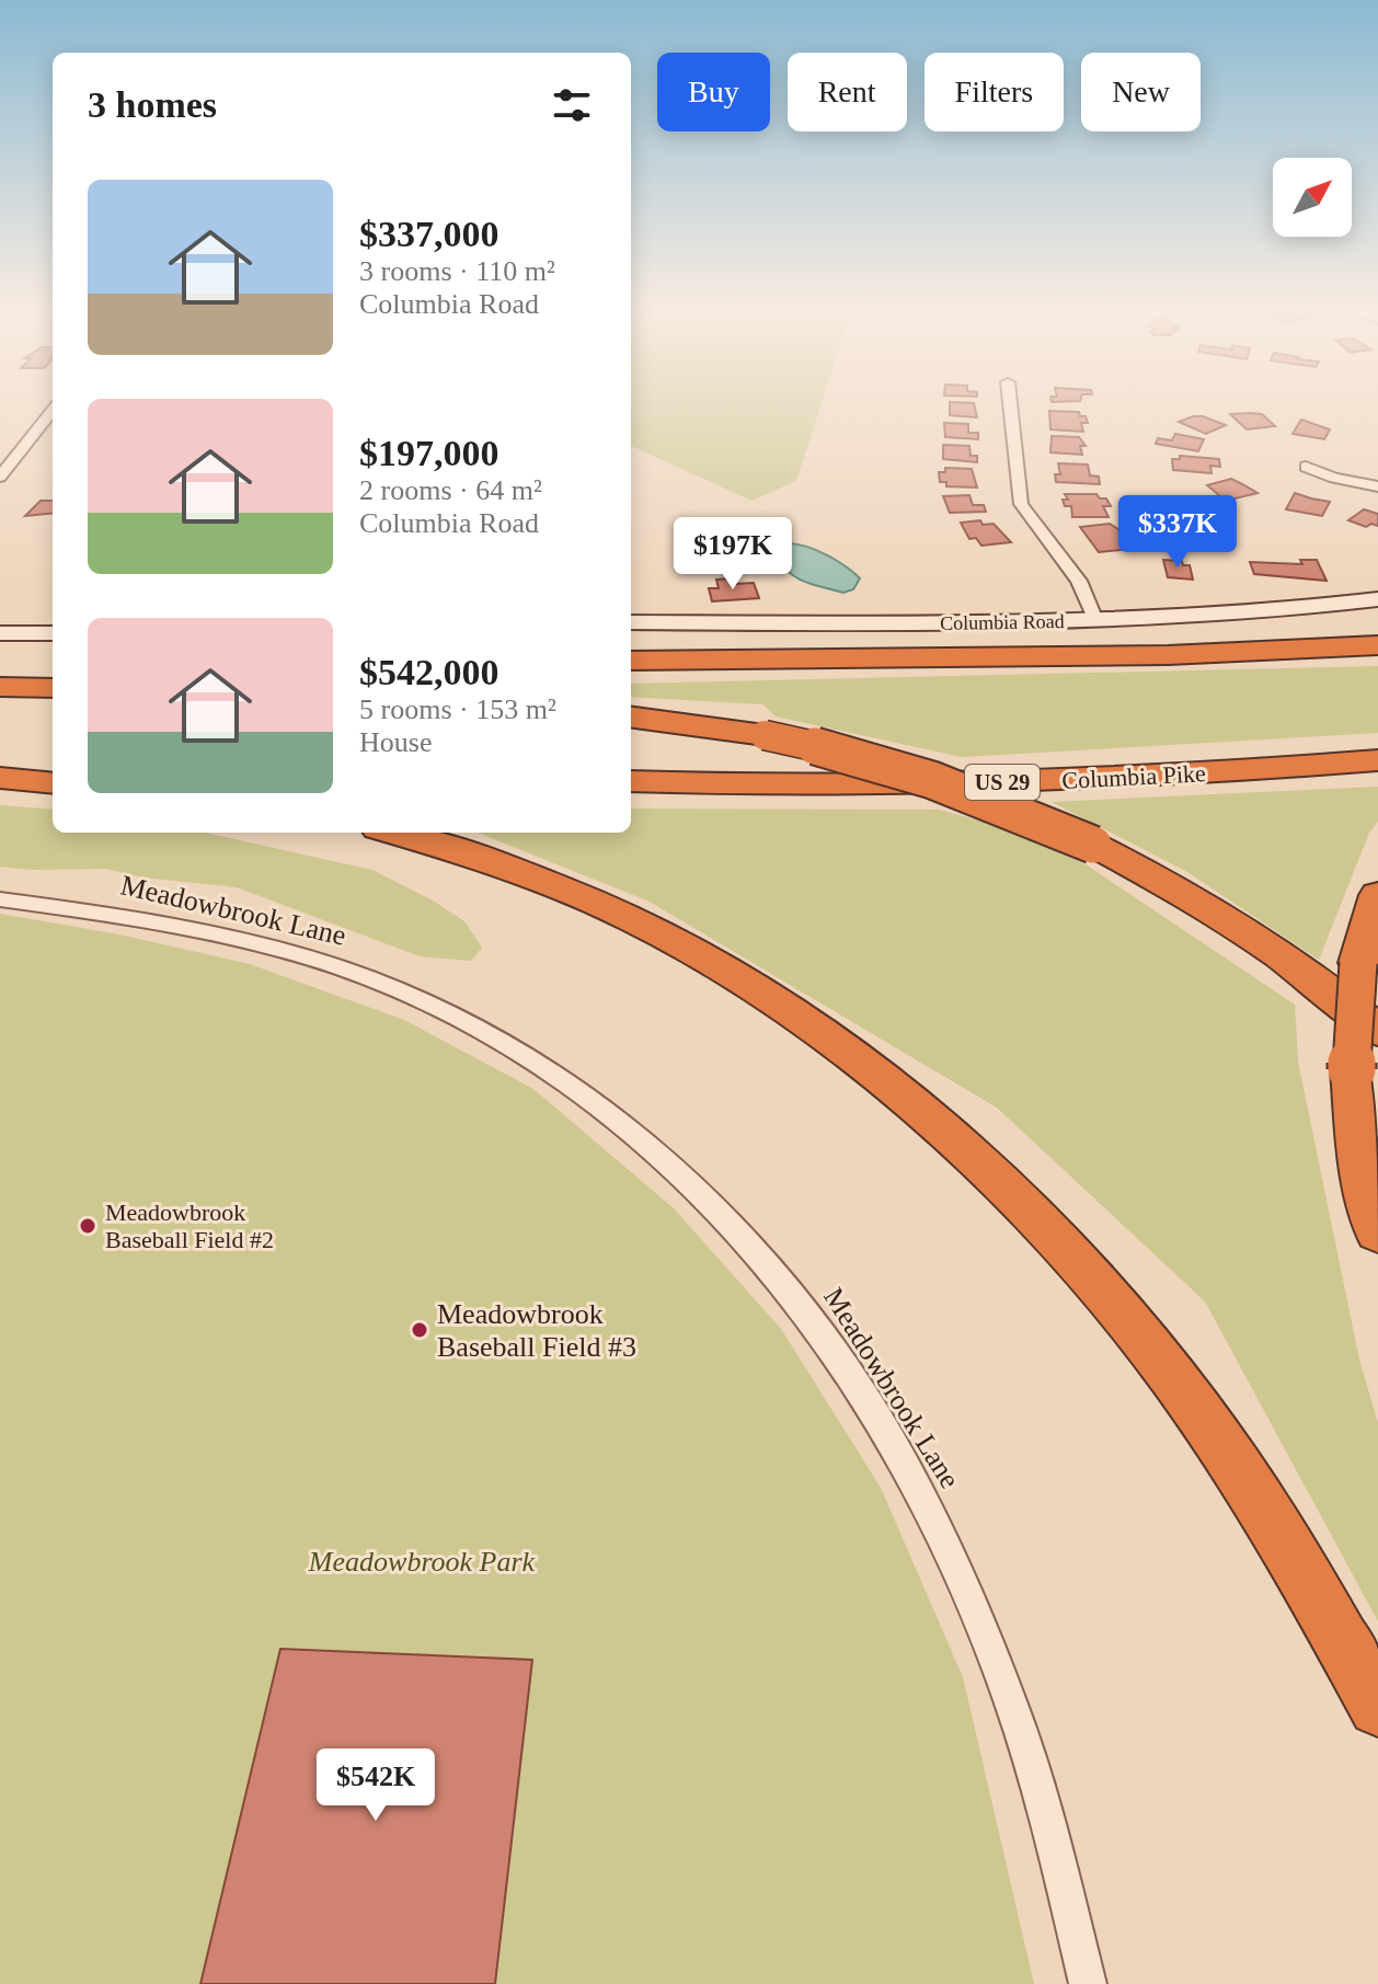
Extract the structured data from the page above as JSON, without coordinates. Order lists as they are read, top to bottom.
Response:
{
  "streets": {
    "highway": ["Columbia Pike", "US 29"],
    "street": ["Columbia Road", "Meadowbrook Lane"]
  },
  "parks": ["Meadowbrook Park"],
  "places": ["Meadowbrook Baseball Field #2", "Meadowbrook Baseball Field #3"],
  "north": "top right",
  "page": {
    "chip": [
      "Buy",
      "Rent",
      "Filters",
      "New"
    ],
    "heading": "3 homes",
    "list": [
      {
        "name": "$337,000",
        "note": "3 rooms · 110 m² · Columbia Road"
      },
      {
        "name": "$197,000",
        "note": "2 rooms · 64 m² · Columbia Road"
      },
      {
        "name": "$542,000",
        "note": "5 rooms · 153 m² · House"
      }
    ],
    "price": ["$337K", "$197K", "$542K"]
  }
}
